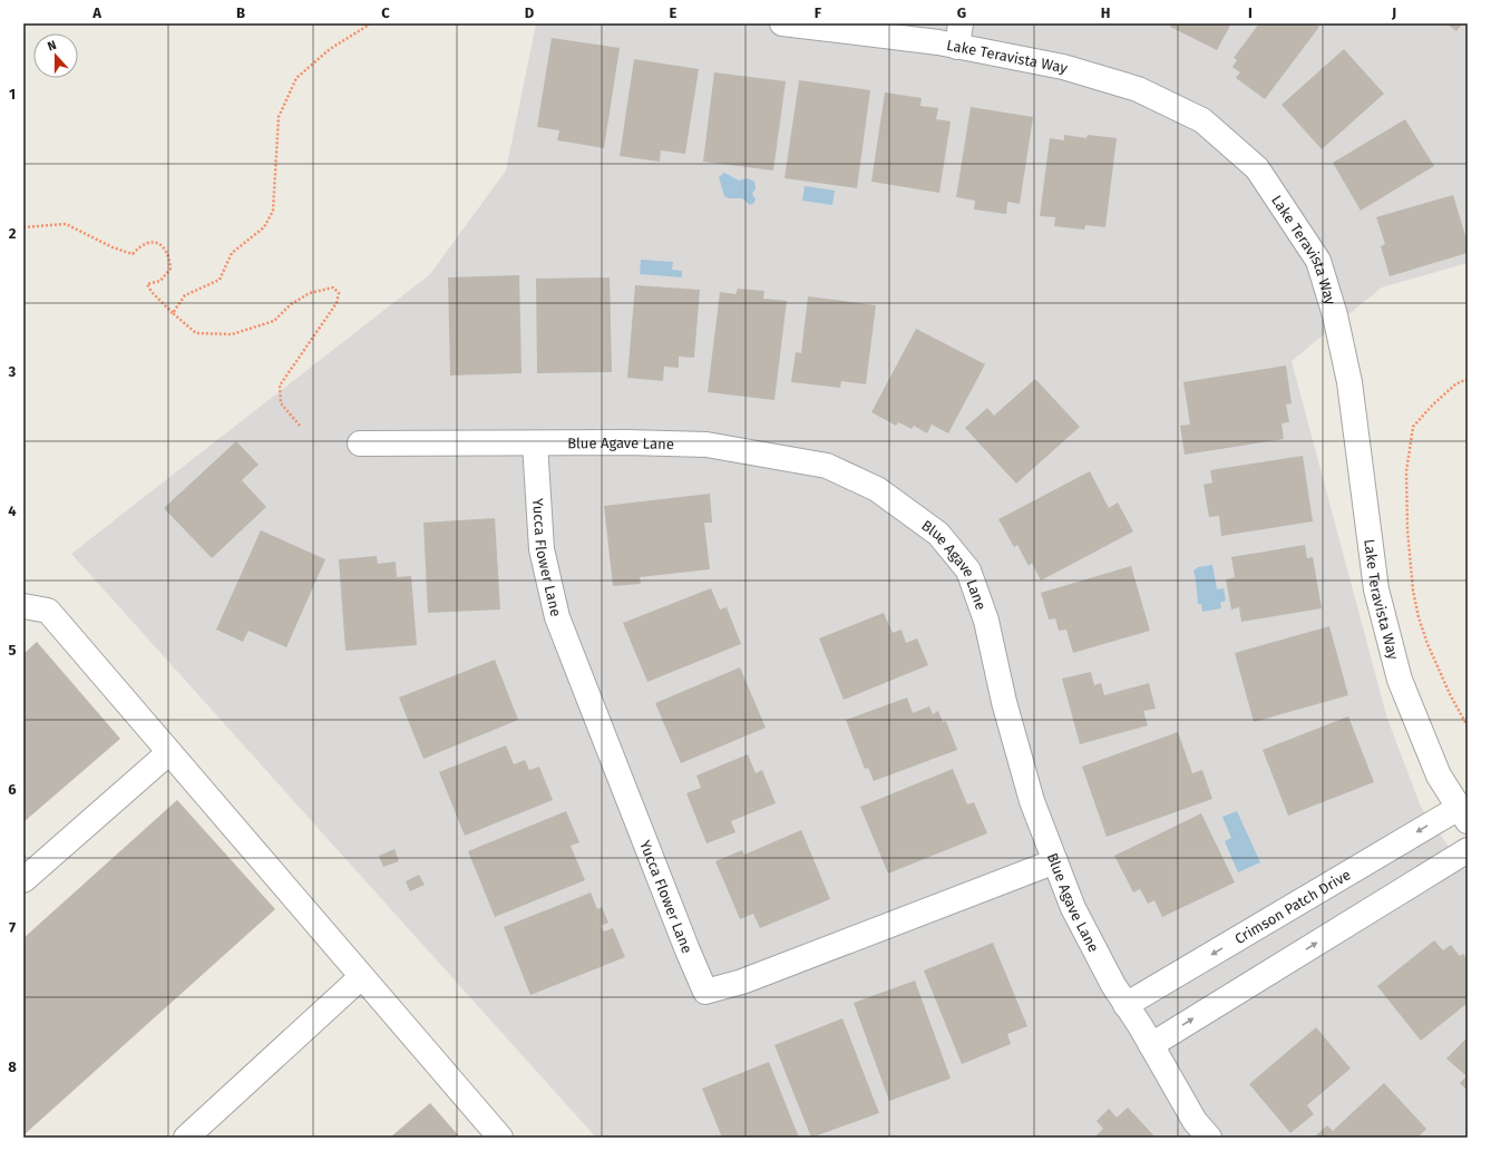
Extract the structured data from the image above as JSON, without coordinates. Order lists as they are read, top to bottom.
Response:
{
  "streets": {
    "street": [
      "Lake Teravista Way",
      "Blue Agave Lane",
      "Yucca Flower Lane",
      "Crimson Patch Drive"
    ]
  },
  "crossings": [
    ["Lake Teravista Way", "Crimson Patch Drive"],
    ["Blue Agave Lane", "Yucca Flower Lane"],
    ["Blue Agave Lane", "Crimson Patch Drive"]
  ],
  "north": "top",
  "grid": {
    "columns": [
      "A",
      "B",
      "C",
      "D",
      "E",
      "F",
      "G",
      "H",
      "I",
      "J"
    ],
    "rows": [
      "1",
      "2",
      "3",
      "4",
      "5",
      "6",
      "7",
      "8"
    ]
  }
}
